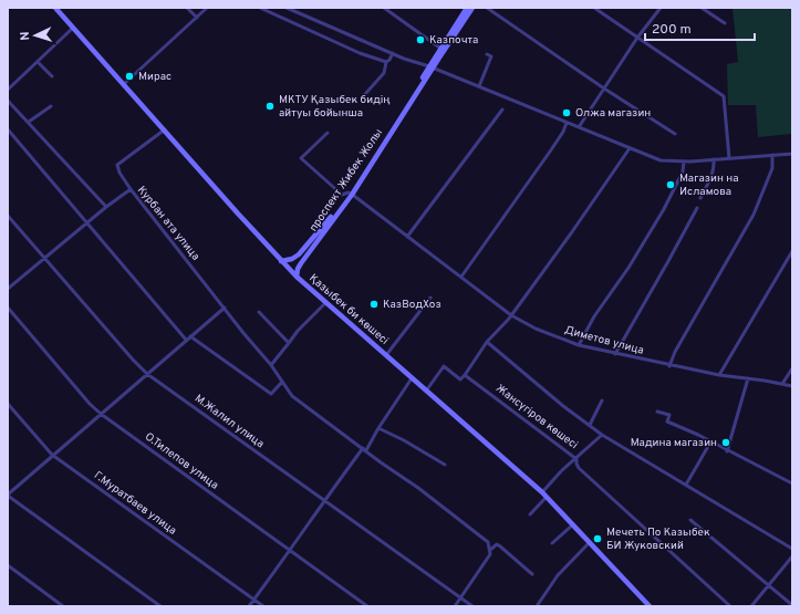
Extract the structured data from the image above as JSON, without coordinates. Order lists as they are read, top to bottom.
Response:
{
  "streets": {
    "main road": ["проспект Жибек Жолы", "Қазыбек би көшесі"],
    "street": [
      "Курбан ата улица",
      "Диметов улица",
      "Жансүгіров көшесі",
      "М.Жалил улица",
      "О.Тилепов улица",
      "Г.Муратбаев улица"
    ]
  },
  "crossings": [
    ["проспект Жибек Жолы", "Қазыбек би көшесі"],
    ["проспект Жибек Жолы", "Диметов улица"],
    ["Курбан ата улица", "М.Жалил улица"],
    ["Қазыбек би көшесі", "Жансүгіров көшесі"]
  ],
  "places": [
    "Казпочта",
    "Мирас",
    "МКТУ Қазыбек бидің айтуы бойынша",
    "Олжа магазин",
    "Магазин на Исламова",
    "КазВодХоз",
    "Мадина магазин",
    "Мечеть По Казыбек БИ Жуковский"
  ],
  "scale_bar": "200 m",
  "north": "left"
}
